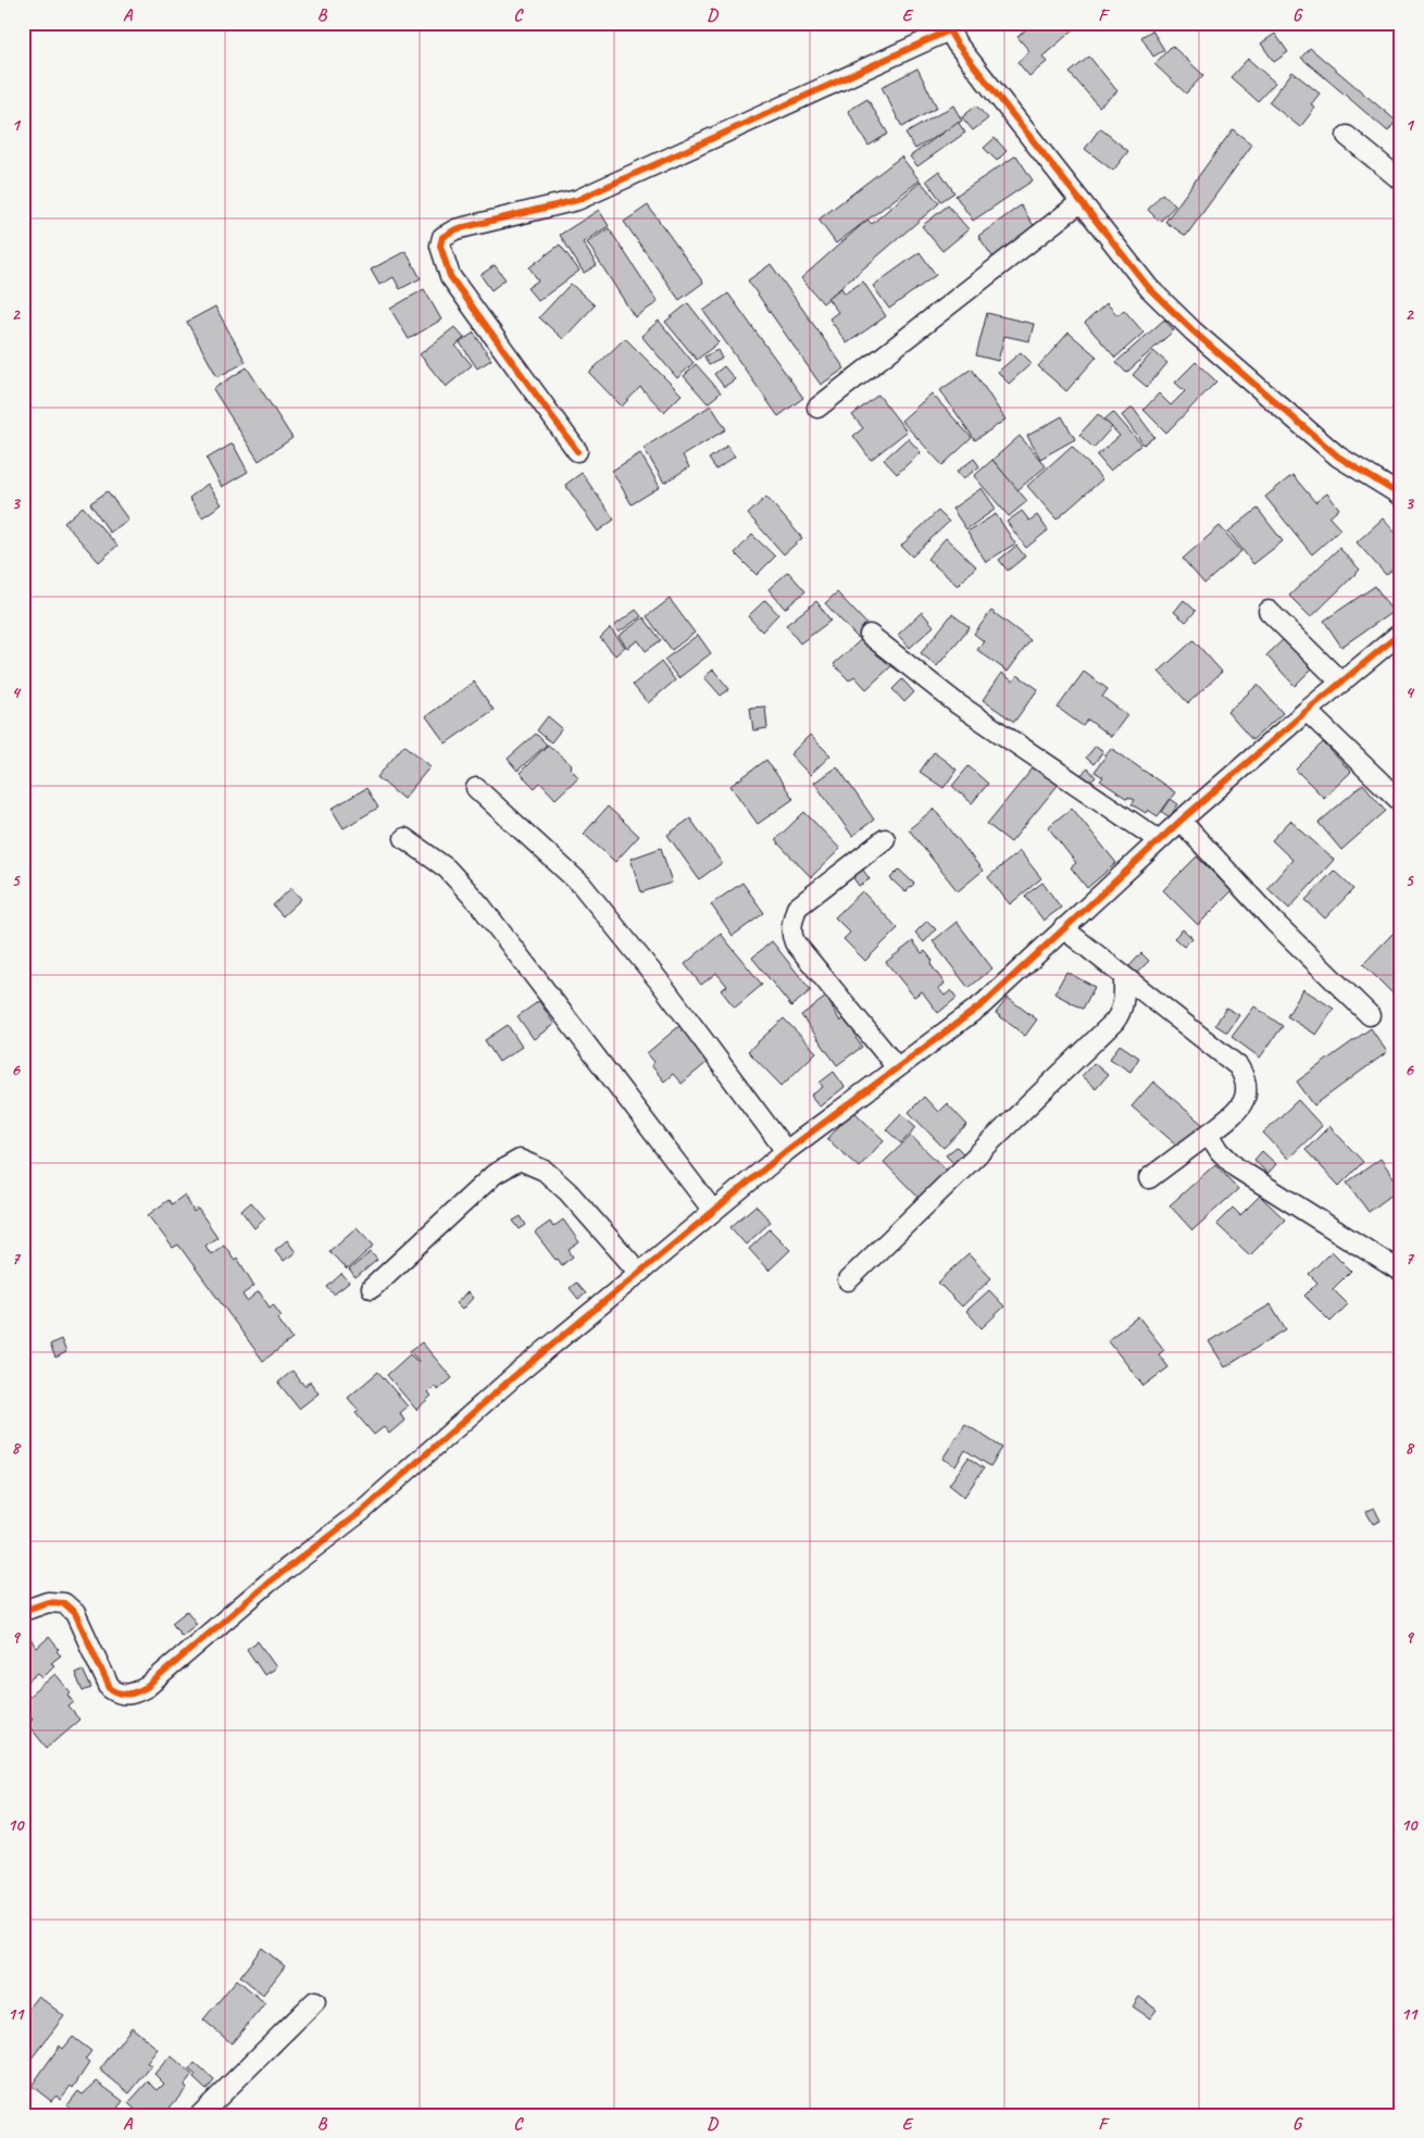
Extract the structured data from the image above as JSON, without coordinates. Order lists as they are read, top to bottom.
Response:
{
  "grid": {
    "columns": [
      "A",
      "B",
      "C",
      "D",
      "E",
      "F",
      "G"
    ],
    "rows": [
      "1",
      "2",
      "3",
      "4",
      "5",
      "6",
      "7",
      "8",
      "9",
      "10",
      "11"
    ]
  }
}
